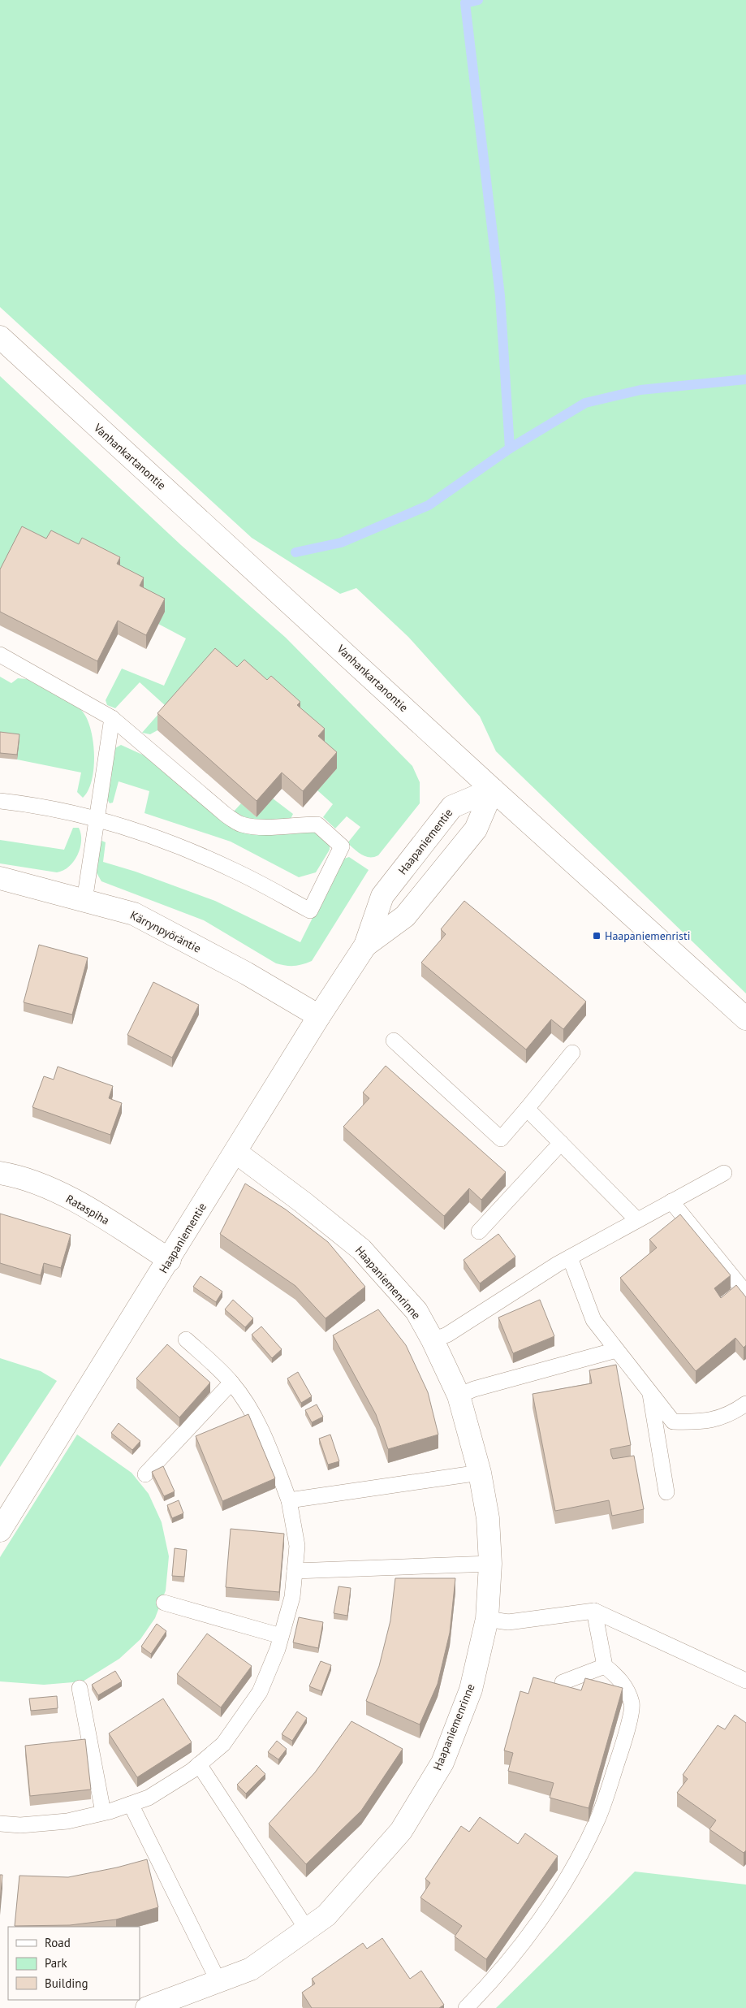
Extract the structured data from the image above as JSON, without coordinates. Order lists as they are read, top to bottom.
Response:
{
  "streets": {
    "street": [
      "Vanhankartanontie",
      "Haapaniementie",
      "Kärrynpyöräntie",
      "Rataspiha",
      "Haapaniemenrinne"
    ]
  },
  "crossings": [
    ["Vanhankartanontie", "Haapaniementie"],
    ["Haapaniementie", "Kärrynpyöräntie"],
    ["Haapaniementie", "Rataspiha"],
    ["Haapaniementie", "Haapaniemenrinne"]
  ],
  "places": {
    "transit": ["Haapaniemenristi"]
  },
  "legend": ["Road", "Park", "Building"]
}
